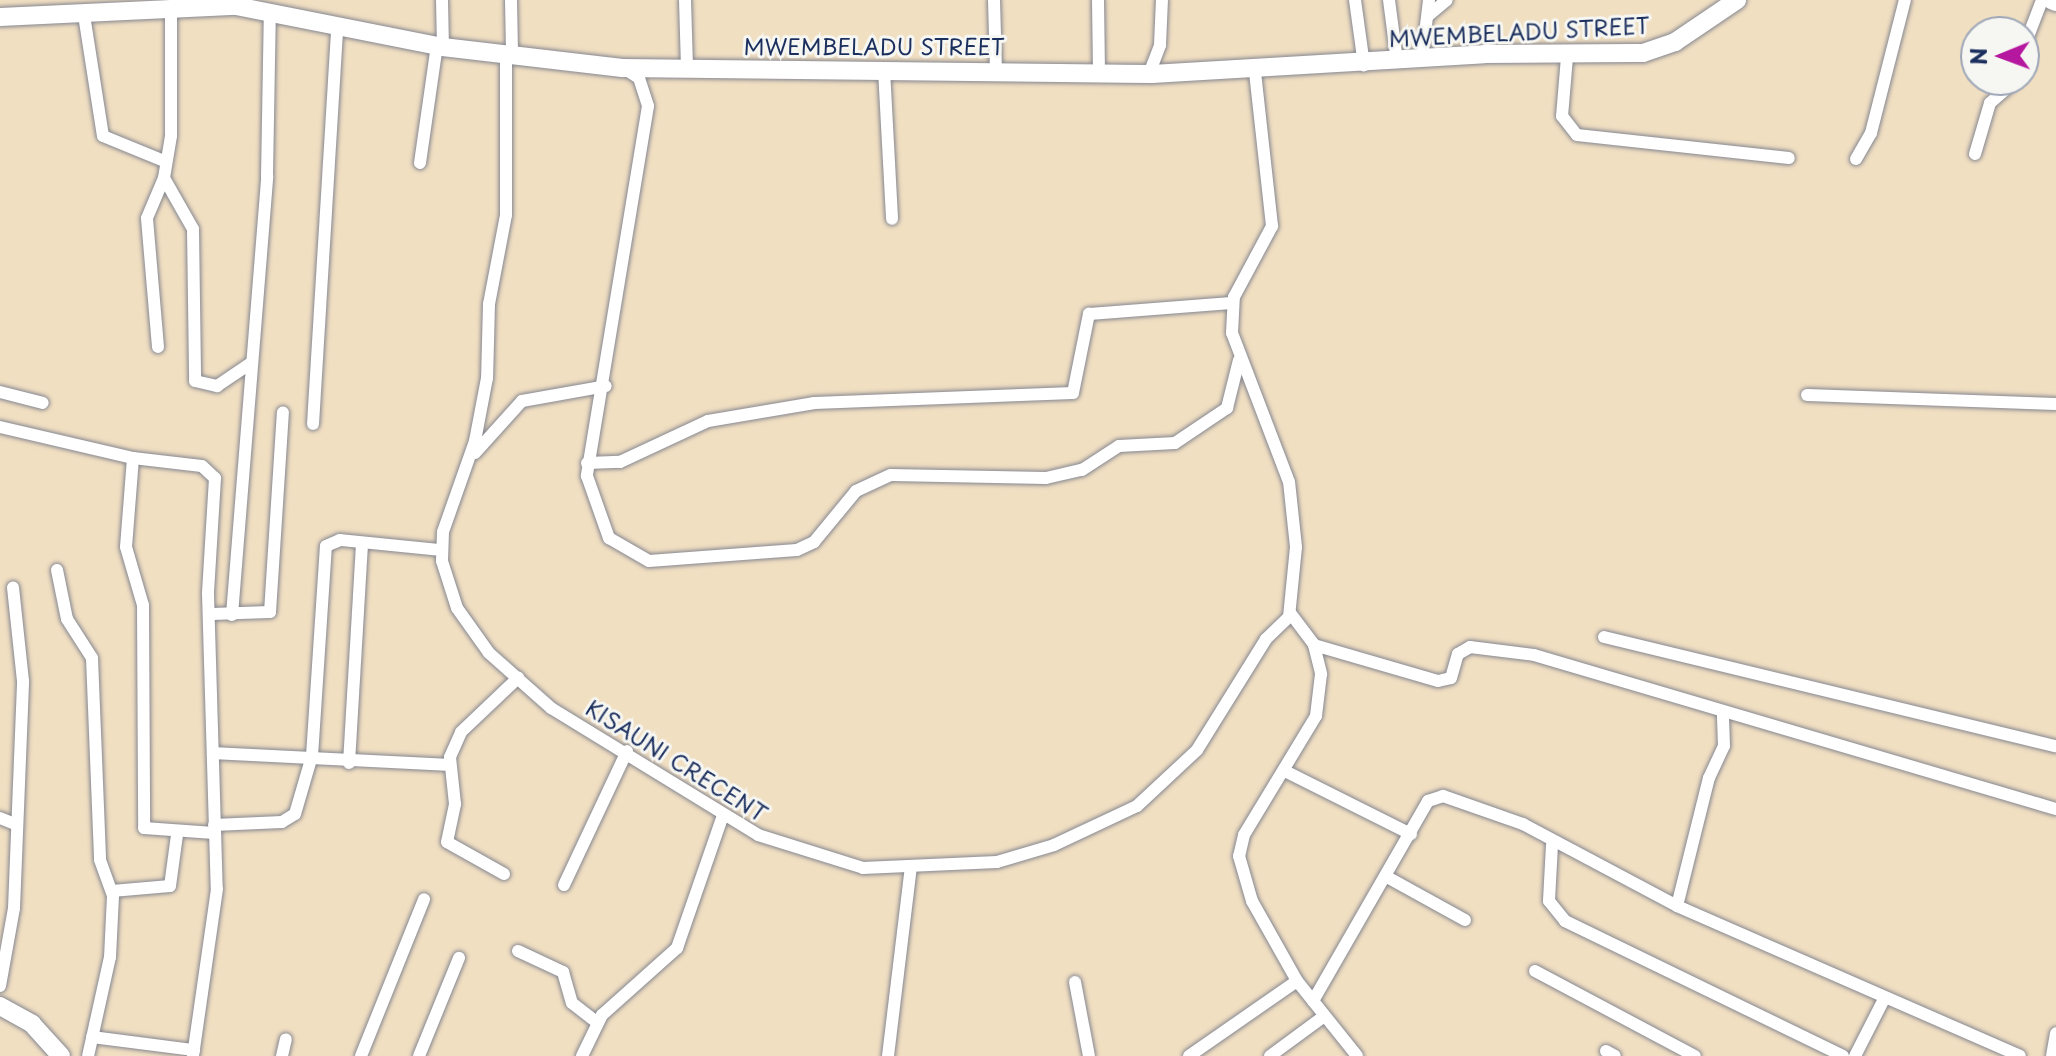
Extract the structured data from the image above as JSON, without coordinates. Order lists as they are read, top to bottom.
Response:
{
  "streets": {
    "street": ["MWEMBELADU STREET", "KISAUNI CRECENT"]
  },
  "north": "left"
}
